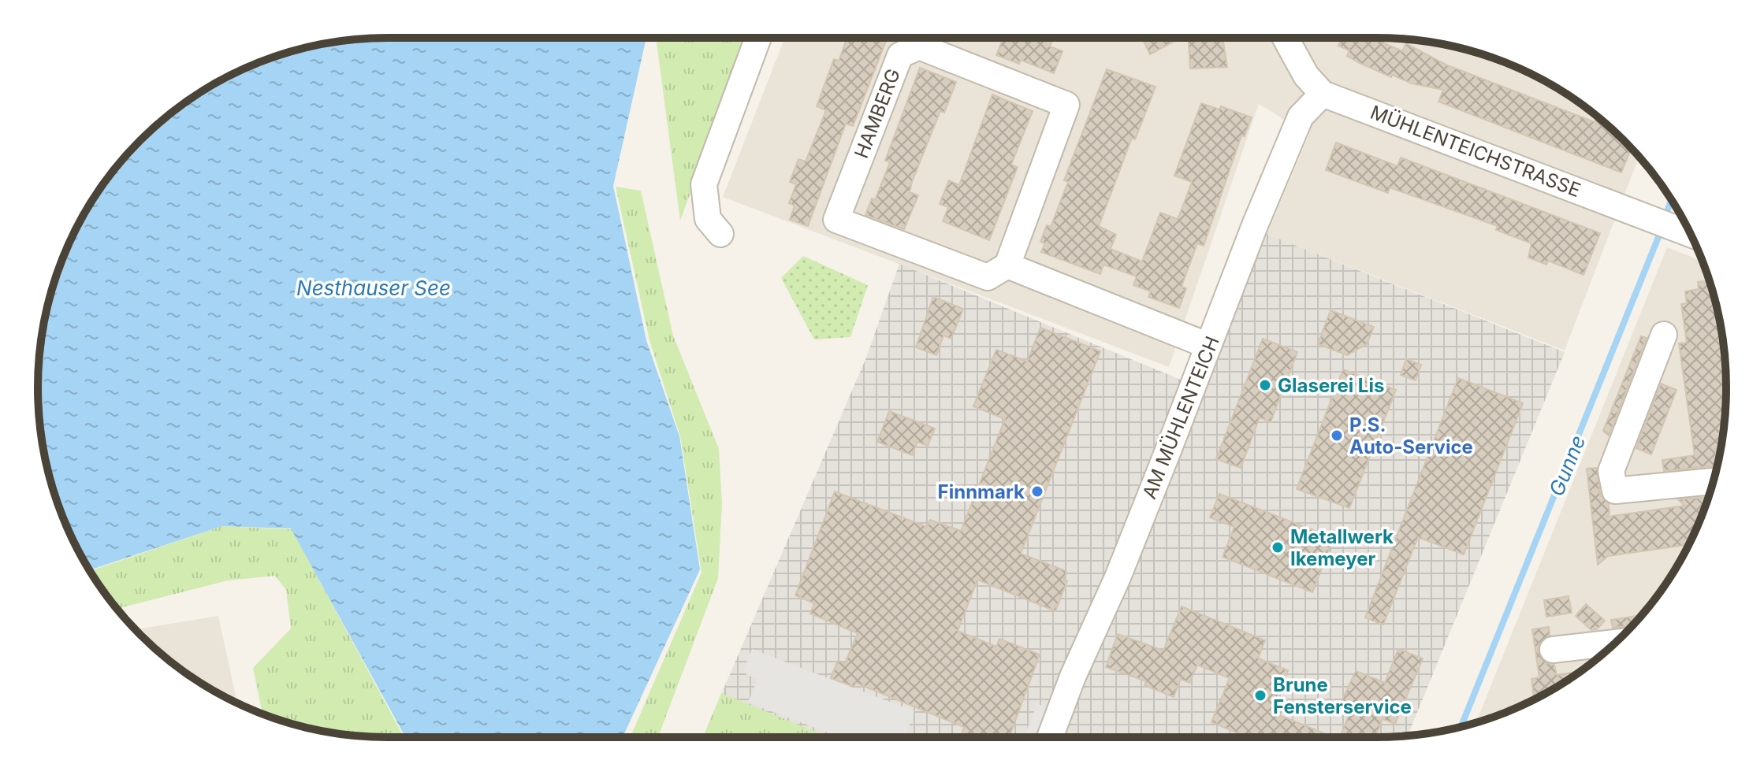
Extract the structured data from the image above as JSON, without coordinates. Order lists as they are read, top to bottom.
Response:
{
  "streets": {
    "street": ["HAMBERG", "MÜHLENTEICHSTRASSE", "AM MÜHLENTEICH"]
  },
  "crossings": [
    ["MÜHLENTEICHSTRASSE", "AM MÜHLENTEICH"]
  ],
  "water": ["Nesthauser See", "Gunne"],
  "places": [
    "Glaserei Lis",
    "P.S. Auto-Service",
    "Finnmark",
    "Metallwerk Ikemeyer",
    "Brune Fensterservice"
  ]
}
